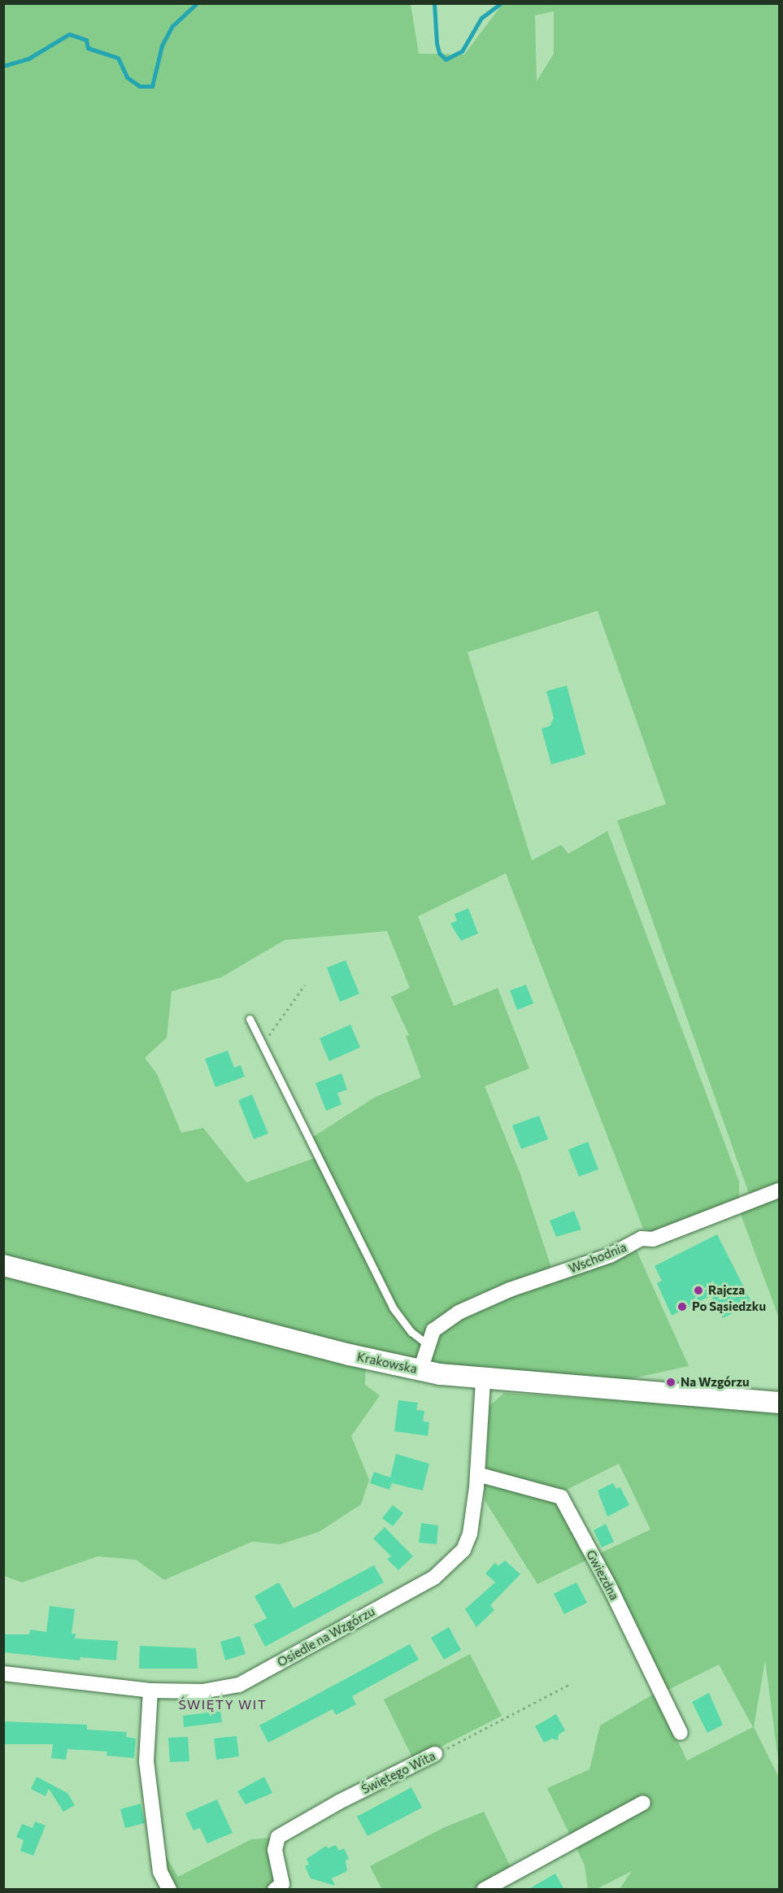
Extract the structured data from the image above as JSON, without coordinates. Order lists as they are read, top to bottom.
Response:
{
  "streets": {
    "main road": ["Krakowska"],
    "street": [
      "Wschodnia",
      "Gwiezdna",
      "Osiedle na Wzgórzu",
      "Świętego Wita"
    ]
  },
  "crossings": [
    ["Wschodnia", "Krakowska"],
    ["Krakowska", "Osiedle na Wzgórzu"],
    ["Gwiezdna", "Osiedle na Wzgórzu"]
  ],
  "districts": ["ŚWIĘTY WIT"],
  "places": ["Rajcza", "Po Sąsiedzku", "Na Wzgórzu"]
}
